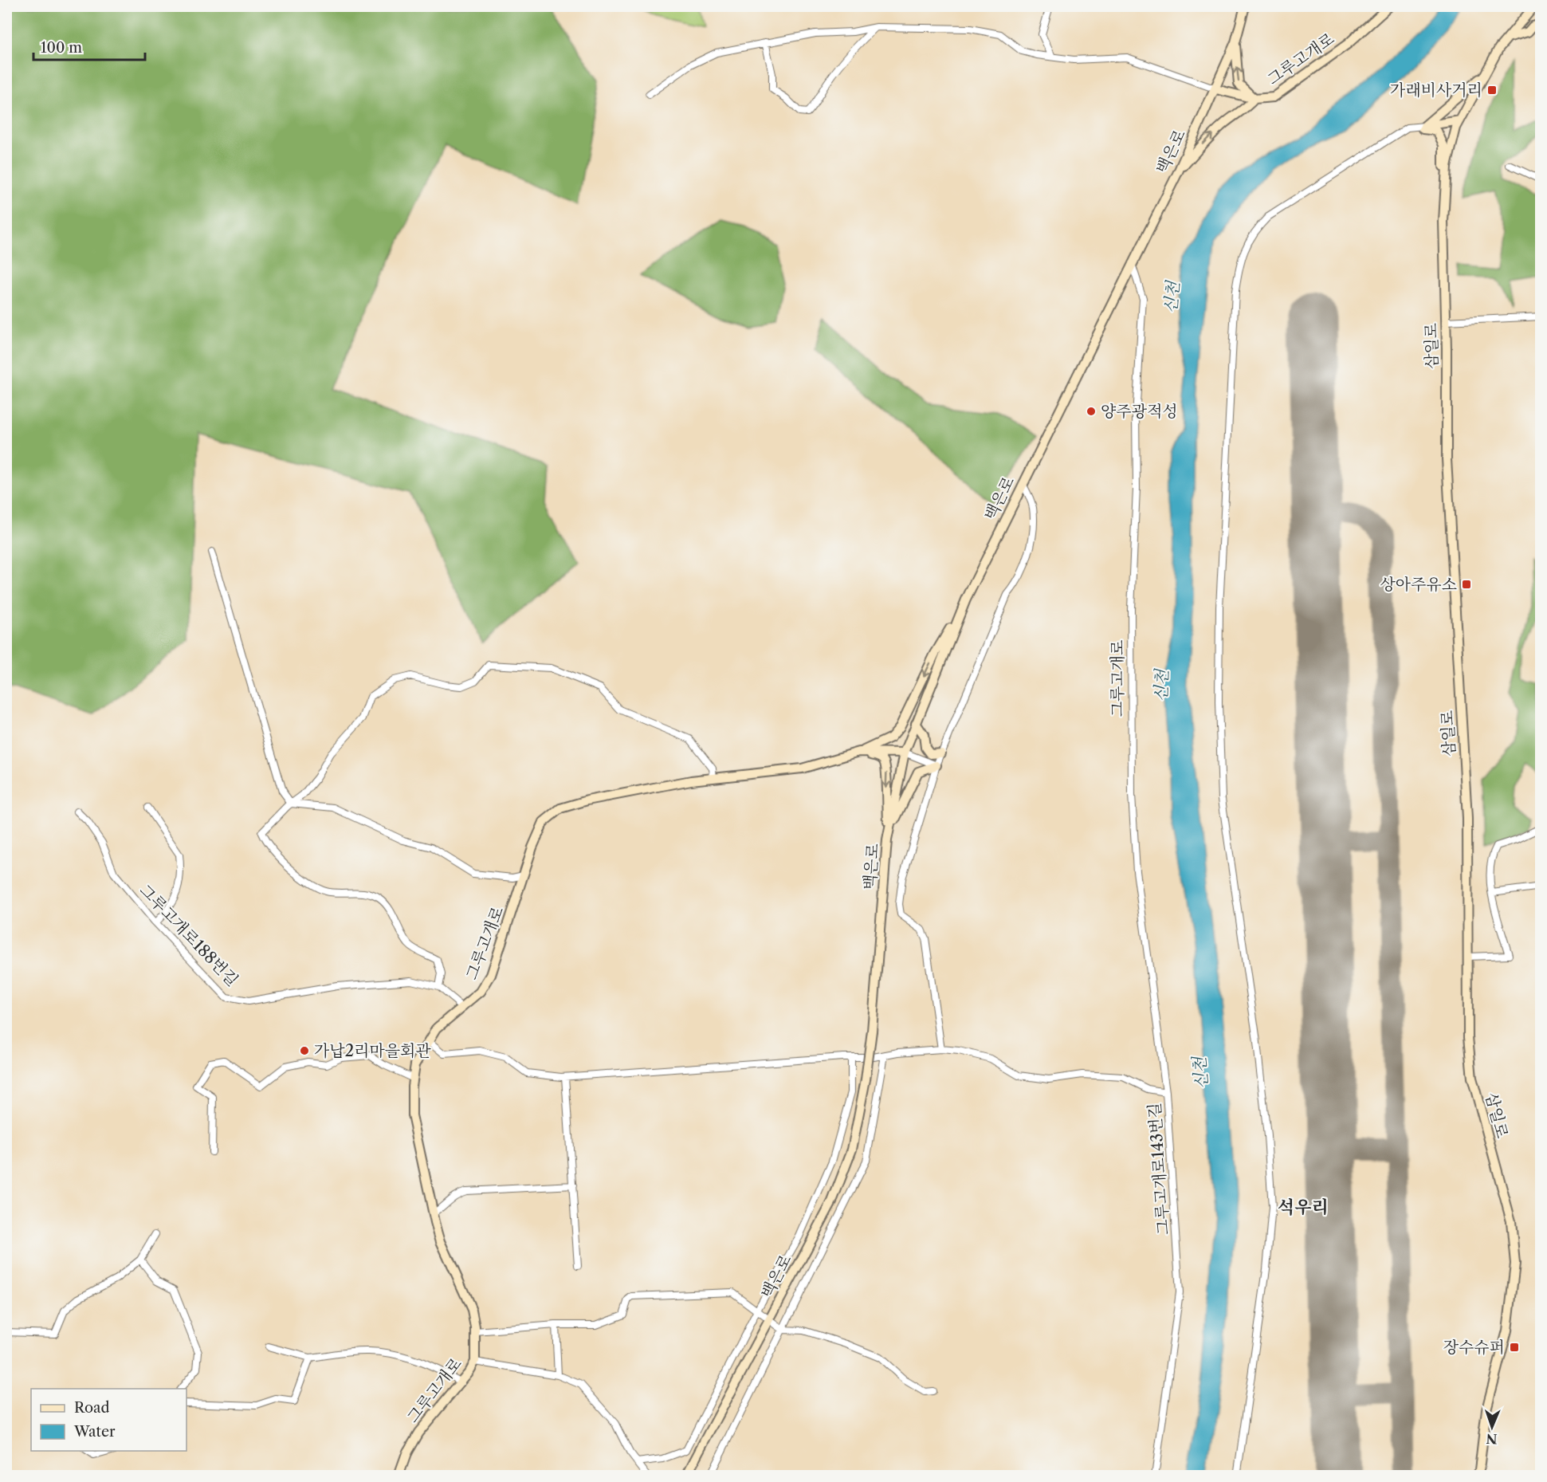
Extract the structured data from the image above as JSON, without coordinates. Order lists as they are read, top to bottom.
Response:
{
  "streets": {
    "main road": ["그루고개로", "백은로", "삼일로"],
    "street": ["그루고개로188번길", "그루고개로143번길"]
  },
  "crossings": [
    ["그루고개로", "백은로"],
    ["그루고개로", "그루고개로188번길"],
    ["그루고개로", "그루고개로143번길"]
  ],
  "districts": ["석우리"],
  "water": ["신천"],
  "places": {
    "transit": ["가래비사거리", "상아주유소", "장수슈퍼"],
    "other": ["양주광적성", "가납2리마을회관"]
  },
  "legend": ["Road", "Water"],
  "scale_bar": "100 m",
  "north": "bottom"
}
